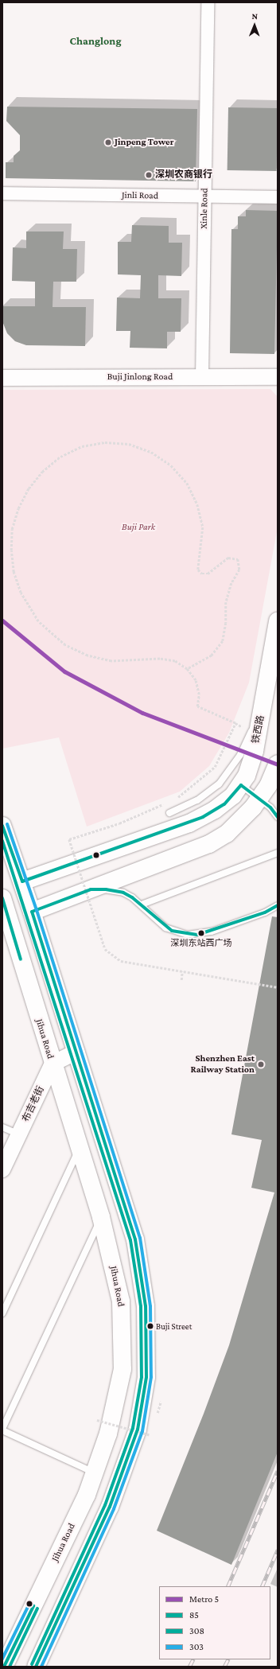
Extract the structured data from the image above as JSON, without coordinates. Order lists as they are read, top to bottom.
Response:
{
  "streets": {
    "main road": ["铁西路", "Jihua Road"],
    "street": [
      "Jinli Road",
      "Xinle Road",
      "Buji Jinlong Road",
      "布吉老街"
    ]
  },
  "crossings": [
    ["Jinli Road", "Xinle Road"],
    ["Xinle Road", "Buji Jinlong Road"],
    ["Jihua Road", "布吉老街"]
  ],
  "districts": ["Changlong"],
  "parks": ["Buji Park"],
  "places": [
    "Jinpeng Tower",
    "深圳农商银行",
    "深圳东站西广场",
    "Shenzhen East Railway Station",
    "Buji Street"
  ],
  "lines": [
    "metro line 5",
    "transit line 85",
    "transit line 303",
    "transit line 308"
  ],
  "legend": [
    "Metro 5",
    "85",
    "308",
    "303"
  ],
  "north": "top"
}
